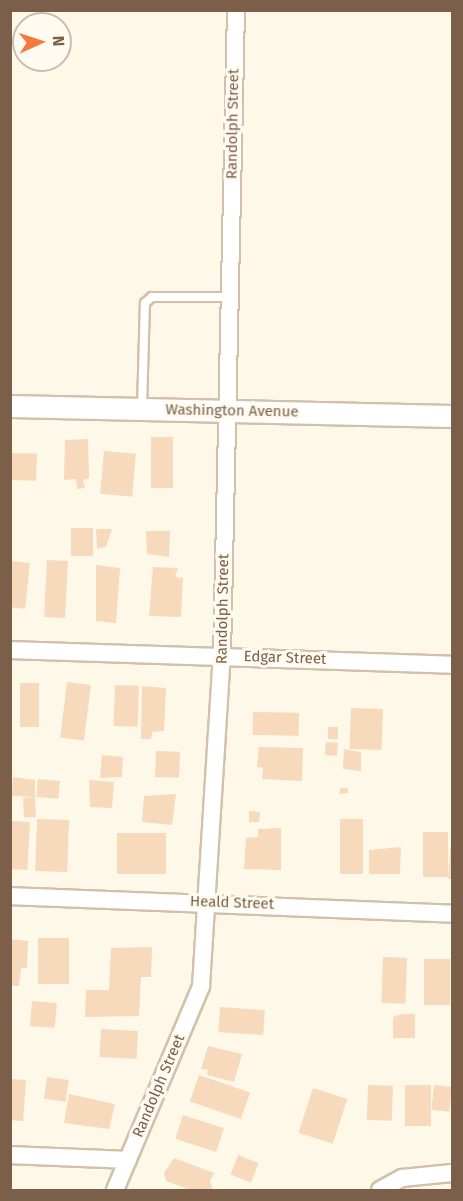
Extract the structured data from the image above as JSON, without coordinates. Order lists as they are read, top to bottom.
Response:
{
  "streets": {
    "street": [
      "Randolph Street",
      "Washington Avenue",
      "Edgar Street",
      "Heald Street"
    ]
  },
  "crossings": [
    ["Randolph Street", "Washington Avenue"],
    ["Randolph Street", "Edgar Street"],
    ["Randolph Street", "Heald Street"]
  ],
  "north": "right"
}
